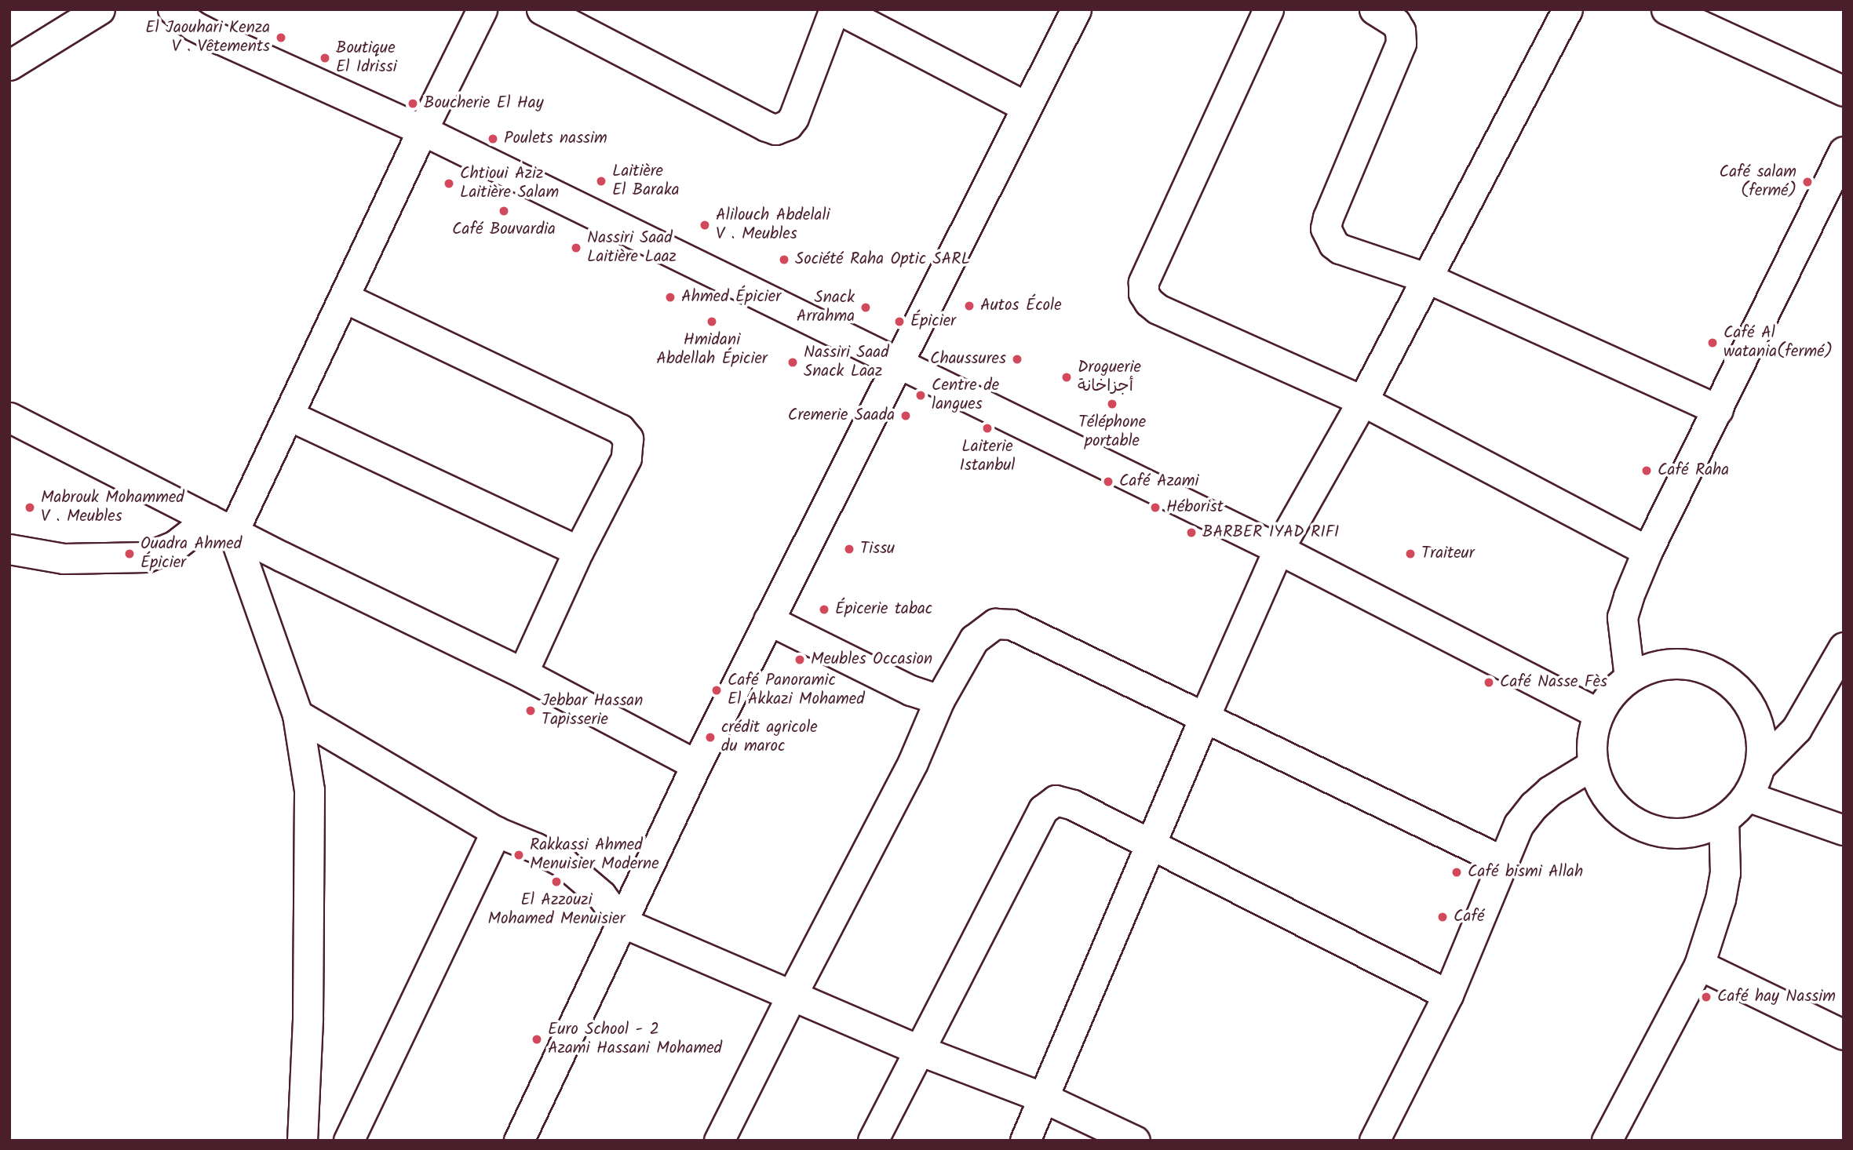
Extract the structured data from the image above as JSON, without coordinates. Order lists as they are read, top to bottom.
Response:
{
  "places": [
    "El Jaouhari Kenza V . Vêtements",
    "Boutique El Idrissi",
    "Boucherie El Hay",
    "Poulets nassim",
    "Laitière El Baraka",
    "Café salam (fermé)",
    "Chtioui Aziz Laitière Salam",
    "Café Bouvardia",
    "Alilouch Abdelali V . Meubles",
    "Nassiri Saad Laitière Laaz",
    "Société Raha Optic SARL",
    "Ahmed Épicier",
    "Autos École",
    "Snack Arrahma",
    "Hmidani Abdellah Épicier",
    "Épicier",
    "Café Al watania(fermé)",
    "Chaussures",
    "Nassiri Saad Snack Laaz",
    "Droguerie أجزاخانة",
    "Centre de langues",
    "Téléphone portable",
    "Cremerie Saada",
    "Laiterie Istanbul",
    "Café Raha",
    "Café Azami",
    "Mabrouk Mohammed V . Meubles",
    "Héborist",
    "BARBER IYAD RIFI",
    "Tissu",
    "Ouadra Ahmed Épicier",
    "Traiteur",
    "Épicerie tabac",
    "Meubles Occasion",
    "Café Nasse Fès",
    "Café Panoramic El Akkazi Mohamed",
    "Jebbar Hassan Tapisserie",
    "crédit agricole du maroc",
    "Rakkassi Ahmed Menuisier Moderne",
    "Café bismi Allah",
    "El Azzouzi Mohamed Menuisier",
    "Café",
    "Café hay Nassim",
    "Euro School - 2 Azami Hassani Mohamed"
  ]
}
